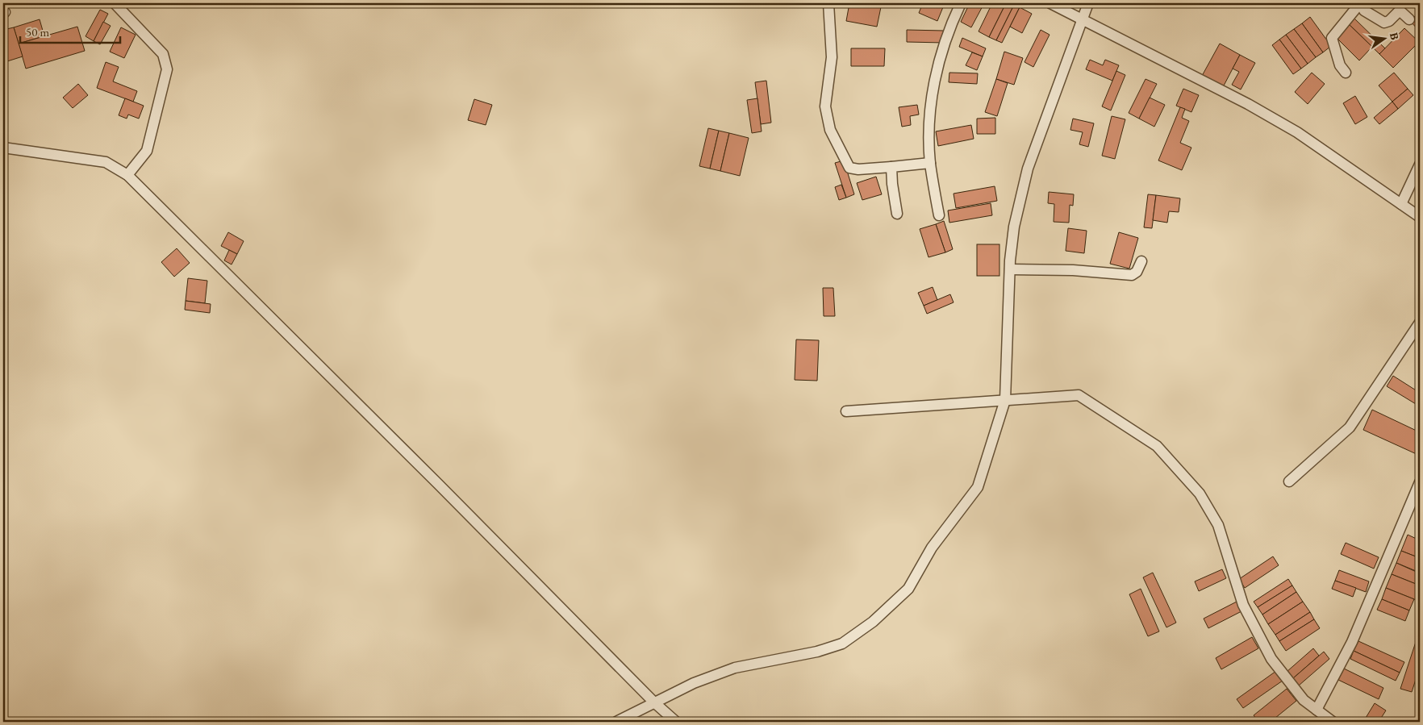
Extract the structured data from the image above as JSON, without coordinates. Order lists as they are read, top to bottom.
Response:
{
  "scale_bar": "50 m",
  "north": "right"
}
